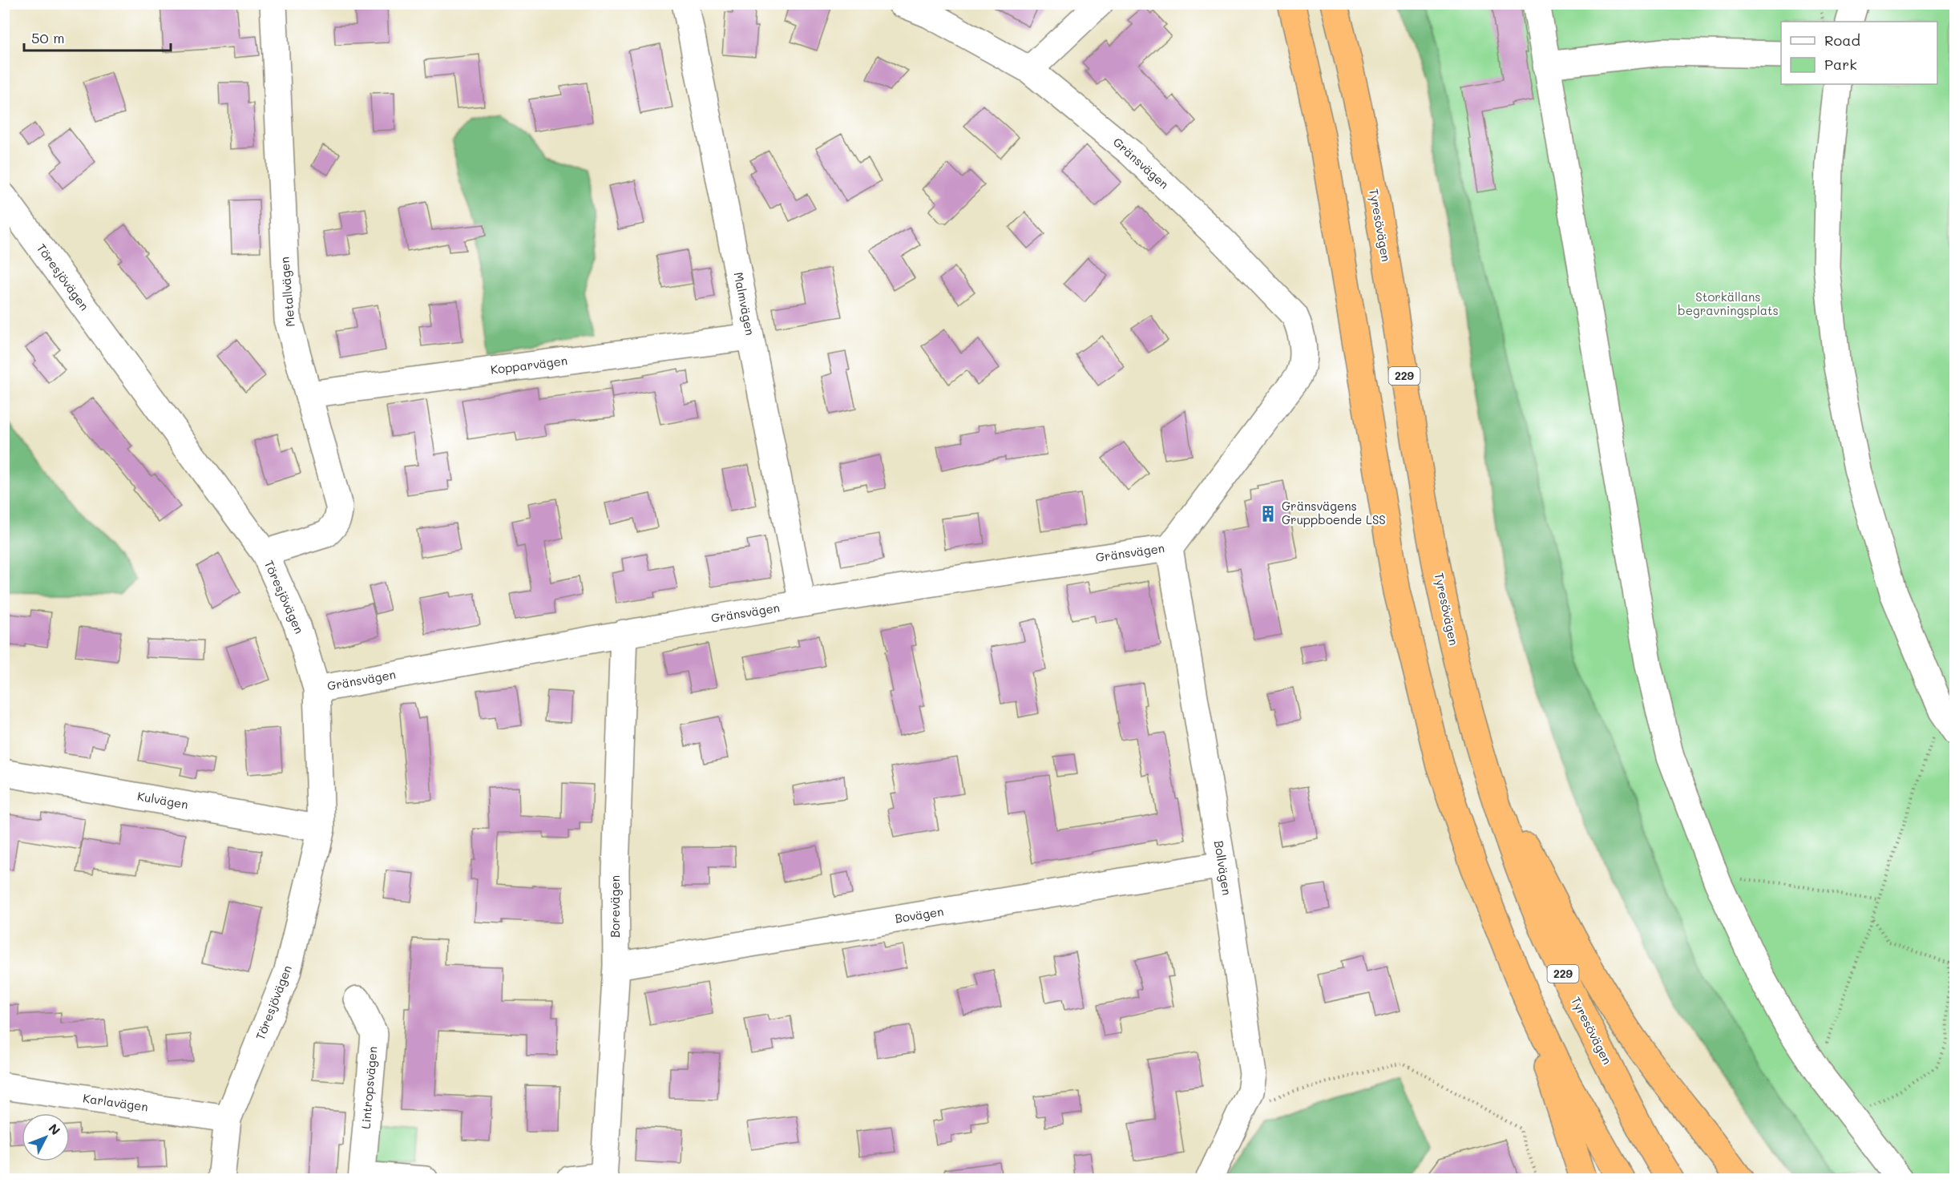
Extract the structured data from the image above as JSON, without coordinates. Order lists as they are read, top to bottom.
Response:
{
  "streets": {
    "highway": ["Tyresövägen", "229"],
    "street": [
      "Gränsvägen",
      "Töresjövägen",
      "Metallvägen",
      "Malmvägen",
      "Kopparvägen",
      "Kulvägen",
      "Bollvägen",
      "Borevägen",
      "Bovägen",
      "Lintropsvägen",
      "Karlavägen"
    ]
  },
  "crossings": [
    ["Gränsvägen", "Töresjövägen"],
    ["Gränsvägen", "Malmvägen"],
    ["Gränsvägen", "Bollvägen"],
    ["Gränsvägen", "Borevägen"],
    ["Töresjövägen", "Metallvägen"],
    ["Töresjövägen", "Kulvägen"],
    ["Töresjövägen", "Karlavägen"],
    ["Metallvägen", "Kopparvägen"],
    ["Malmvägen", "Kopparvägen"],
    ["Bollvägen", "Bovägen"],
    ["Borevägen", "Bovägen"]
  ],
  "parks": ["Storkällans begravningsplats"],
  "places": {
    "building": ["Gränsvägens Gruppboende LSS"]
  },
  "legend": ["Road", "Park"],
  "scale_bar": "50 m",
  "north": "top right"
}
